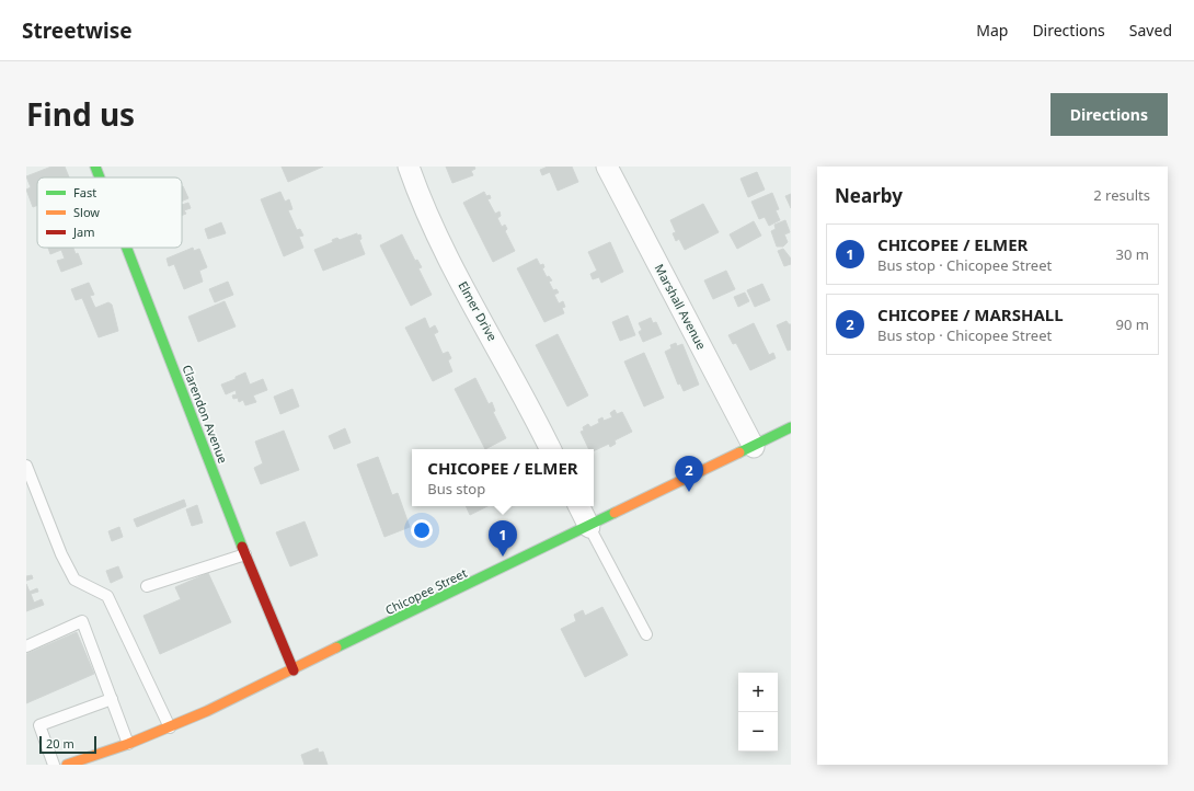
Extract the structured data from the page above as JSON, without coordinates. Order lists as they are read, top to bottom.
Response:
{
  "streets": {
    "main road": ["Clarendon Avenue", "Chicopee Street"],
    "street": ["Marshall Avenue", "Elmer Drive"]
  },
  "crossings": [
    ["Marshall Avenue", "Chicopee Street"],
    ["Clarendon Avenue", "Chicopee Street"]
  ],
  "legend": ["Fast", "Slow", "Jam"],
  "scale_bar": "20 m",
  "page": {
    "header": "Streetwise",
    "nav": ["Map", "Directions", "Saved"],
    "title": "Find us",
    "buttons": "Directions",
    "heading": ["Nearby", "2 results"],
    "list": [
      {
        "mark": "1",
        "name": "CHICOPEE / ELMER",
        "note": "Bus stop · Chicopee Street",
        "value": "30 m"
      },
      {
        "mark": "2",
        "name": "CHICOPEE / MARSHALL",
        "note": "Bus stop · Chicopee Street",
        "value": "90 m"
      }
    ],
    "popup": ["CHICOPEE / ELMER", "Bus stop"],
    "pins": ["2", "1"],
    "map_buttons": ["+", "−"],
    "scale": "20 m"
  }
}
